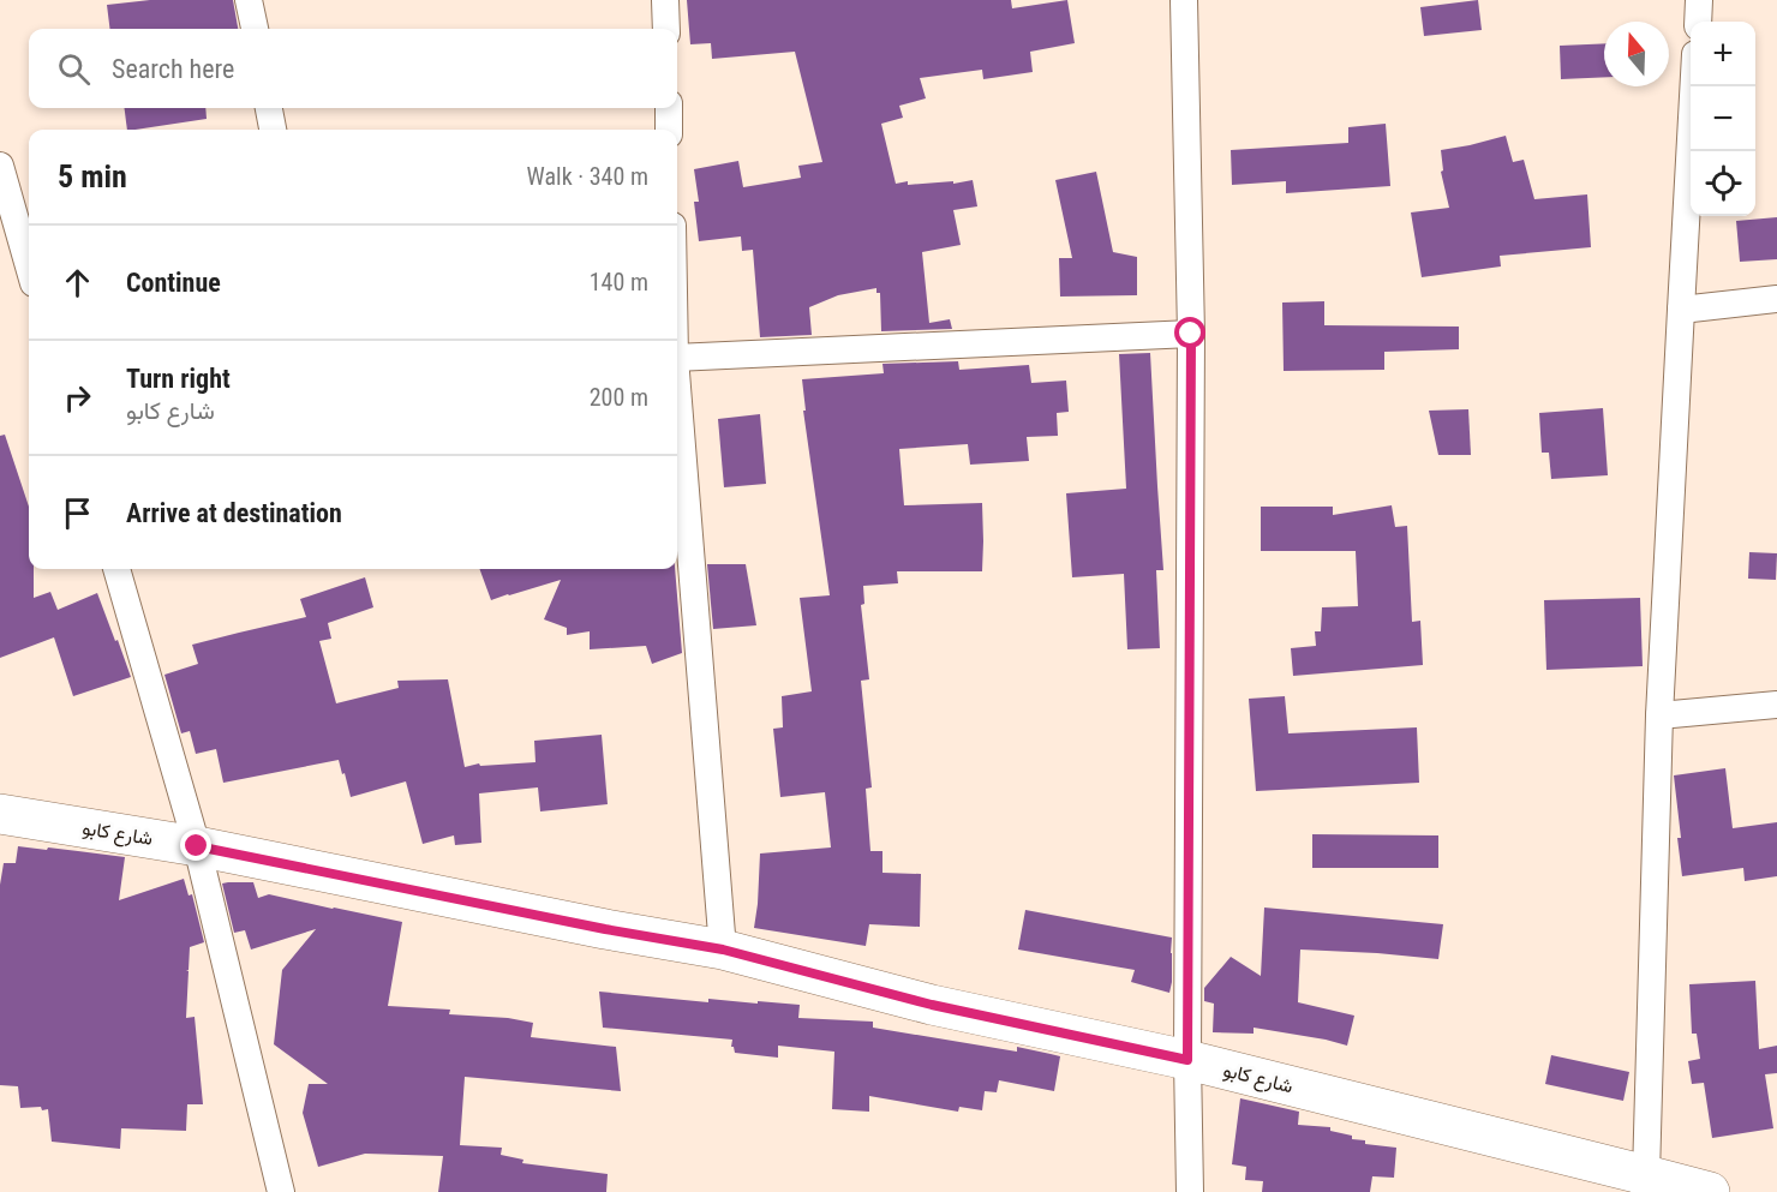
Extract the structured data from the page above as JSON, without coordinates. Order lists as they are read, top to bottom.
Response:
{
  "streets": {
    "street": ["شارع كابو"]
  },
  "north": "top",
  "page": {
    "map_buttons": ["+", "−"],
    "search": "Search here",
    "heading": ["5 min", "Walk · 340 m"],
    "list": [
      ["Continue", "140 m"],
      ["Turn right", "شارع كابو", "200 m"],
      "Arrive at destination"
    ]
  }
}
